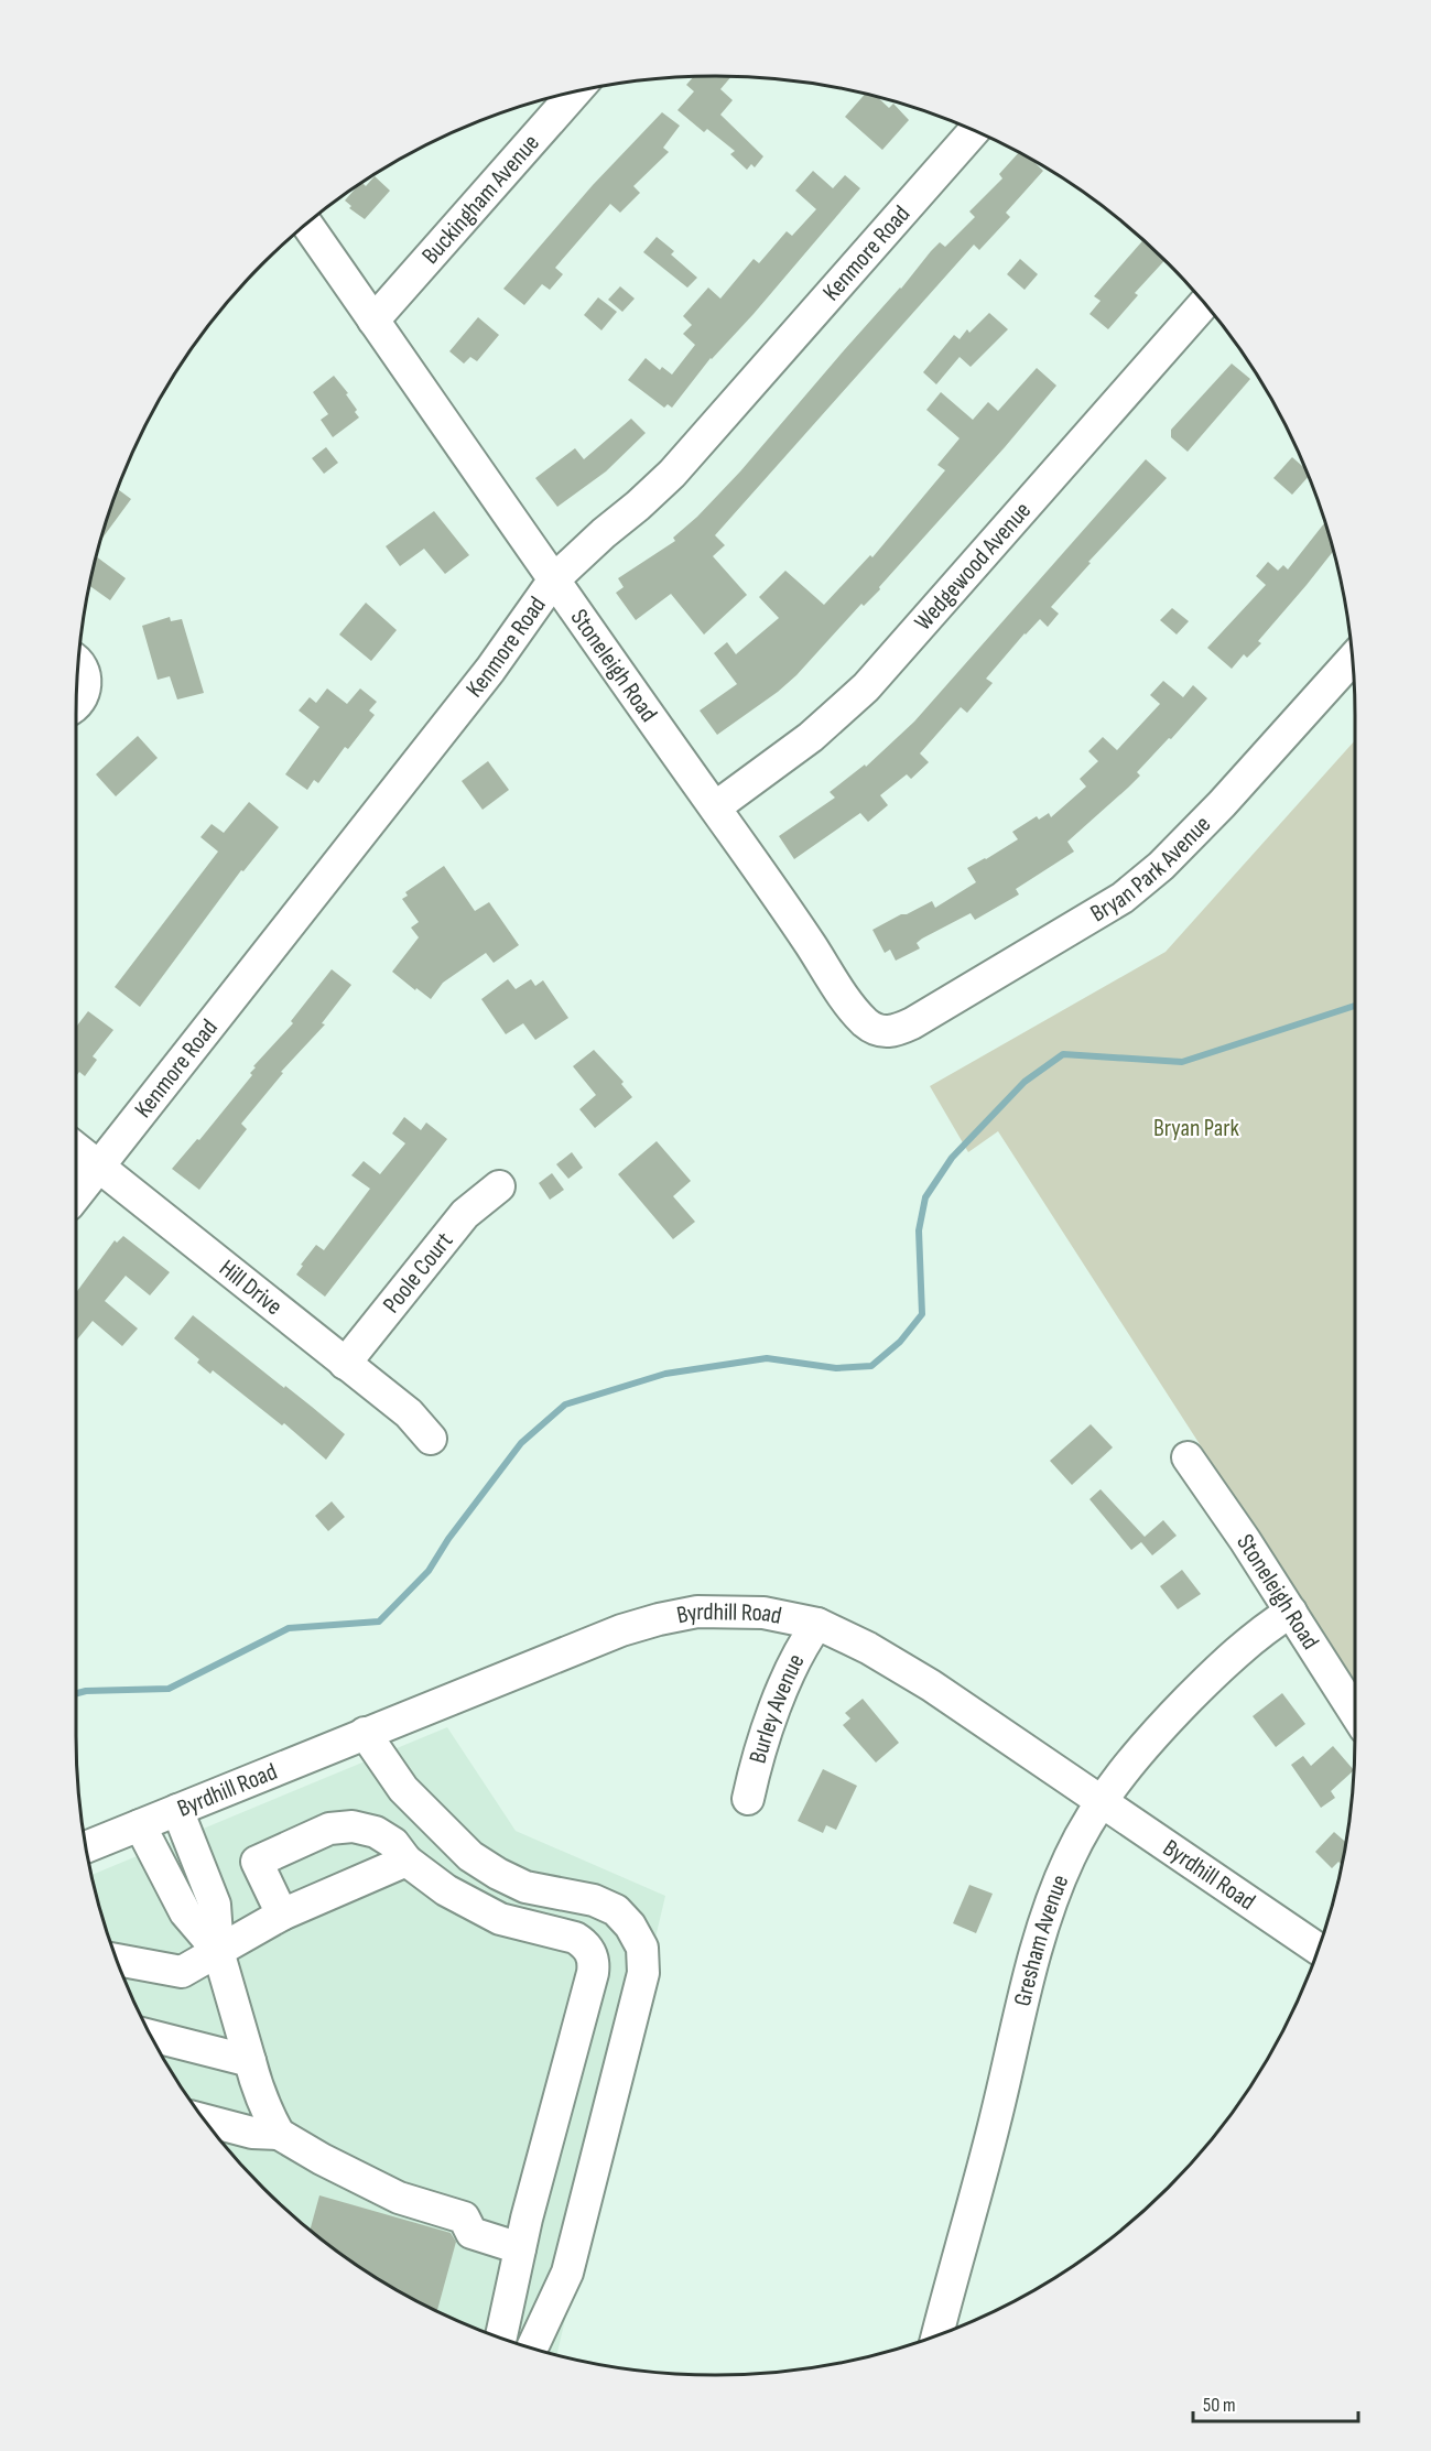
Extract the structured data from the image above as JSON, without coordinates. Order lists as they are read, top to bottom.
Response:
{
  "streets": {
    "street": [
      "Buckingham Avenue",
      "Kenmore Road",
      "Wedgewood Avenue",
      "Stoneleigh Road",
      "Bryan Park Avenue",
      "Poole Court",
      "Hill Drive",
      "Byrdhill Road",
      "Burley Avenue",
      "Gresham Avenue"
    ]
  },
  "crossings": [
    ["Buckingham Avenue", "Stoneleigh Road"],
    ["Kenmore Road", "Stoneleigh Road"],
    ["Kenmore Road", "Hill Drive"],
    ["Wedgewood Avenue", "Stoneleigh Road"],
    ["Stoneleigh Road", "Bryan Park Avenue"],
    ["Stoneleigh Road", "Gresham Avenue"],
    ["Poole Court", "Hill Drive"],
    ["Byrdhill Road", "Burley Avenue"],
    ["Byrdhill Road", "Gresham Avenue"]
  ],
  "parks": ["Bryan Park"],
  "scale_bar": "50 m"
}
